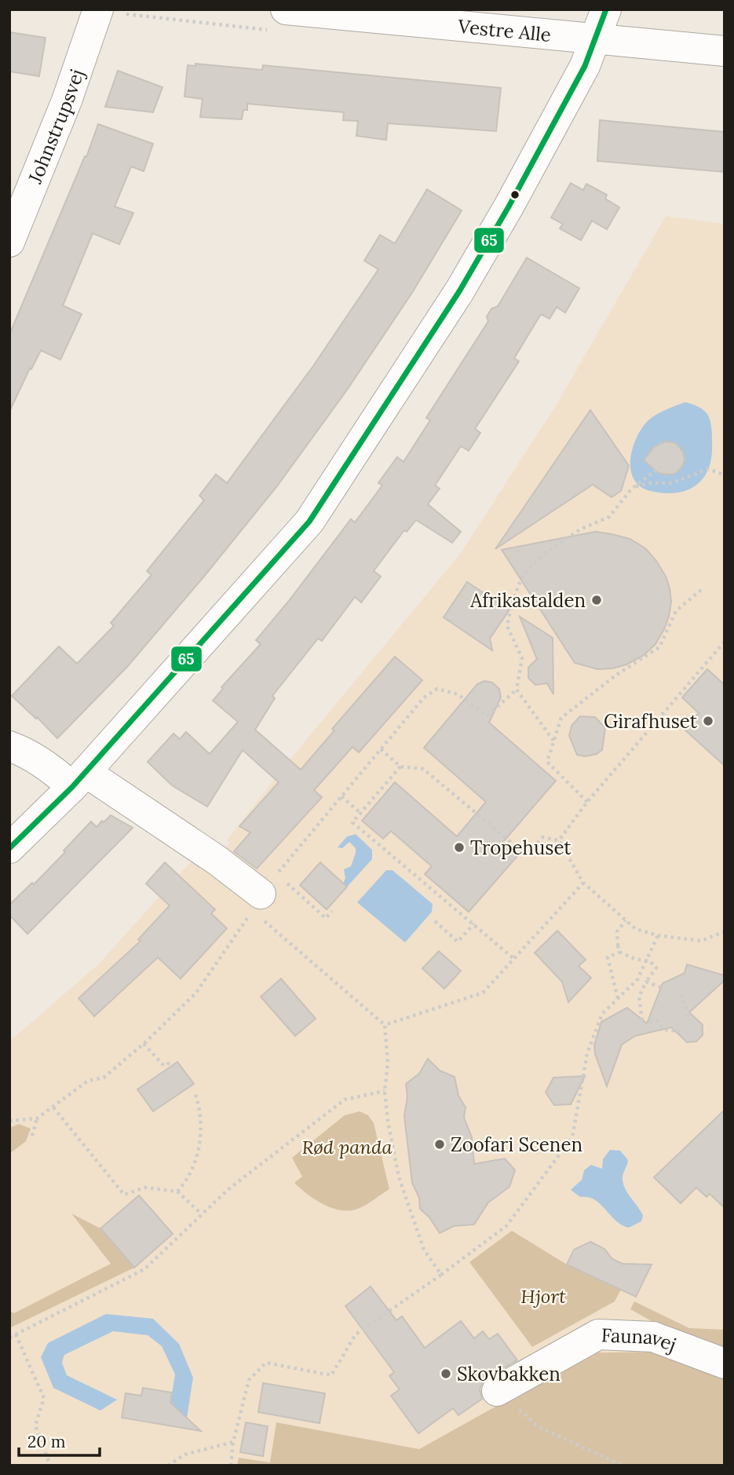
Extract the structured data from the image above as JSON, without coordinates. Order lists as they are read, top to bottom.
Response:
{
  "streets": {
    "street": ["Vestre Alle", "Johnstrupsvej", "Faunavej"]
  },
  "parks": ["Rød panda", "Hjort"],
  "places": [
    "Afrikastalden",
    "Girafhuset",
    "Tropehuset",
    "Zoofari Scenen",
    "Skovbakken"
  ],
  "lines": ["transit line 65"],
  "scale_bar": "20 m"
}
